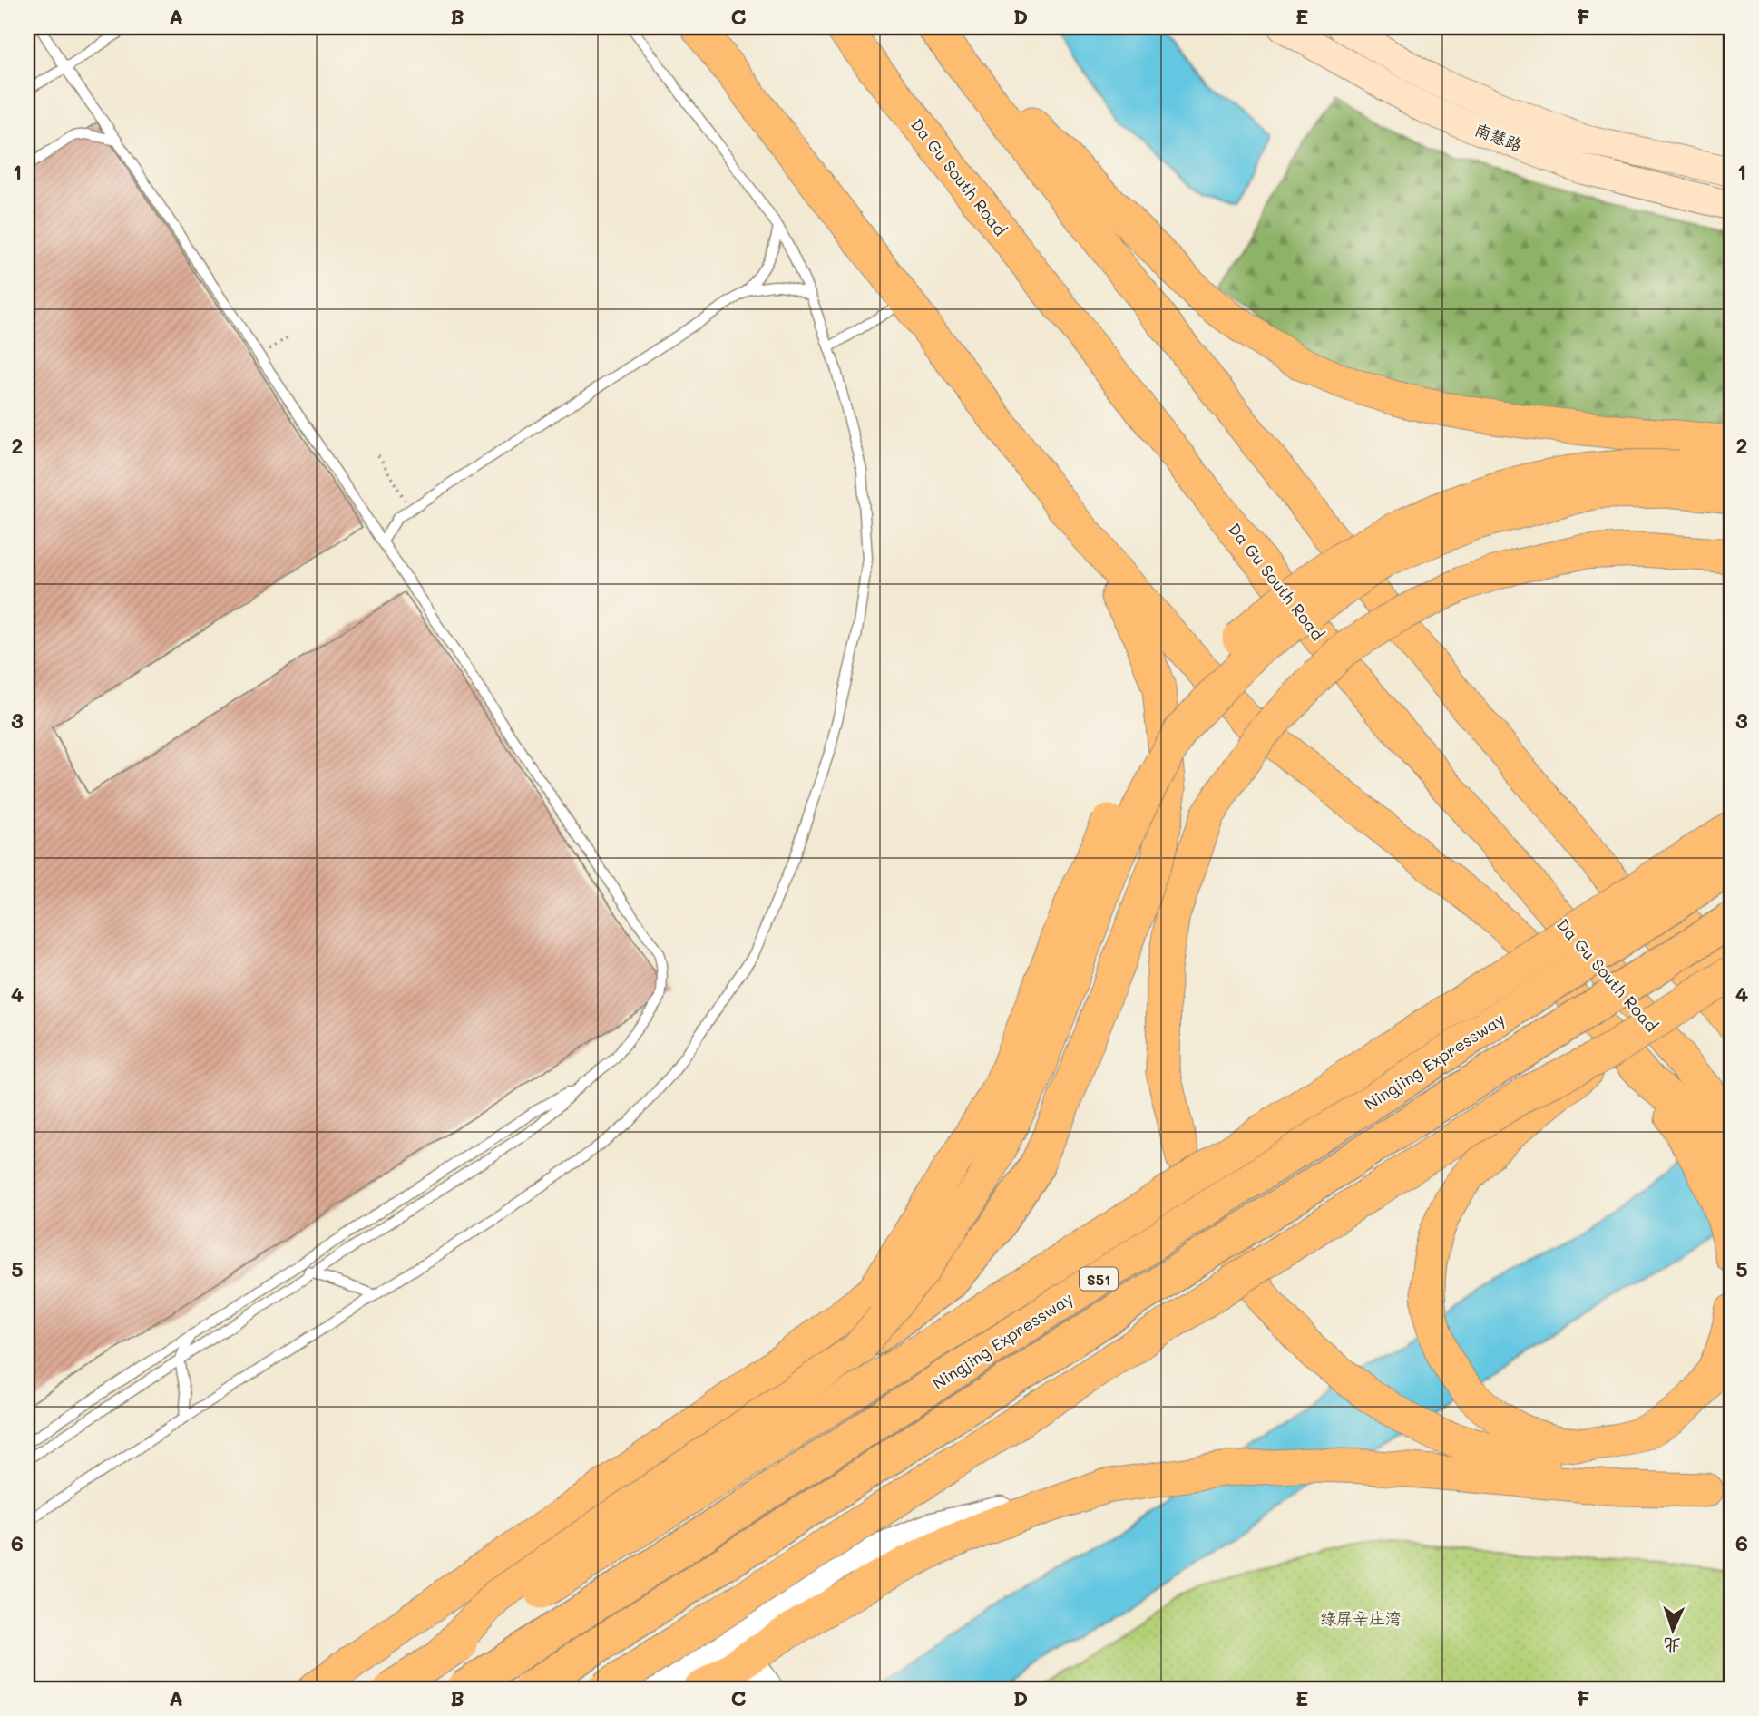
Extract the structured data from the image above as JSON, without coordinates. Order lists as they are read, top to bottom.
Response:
{
  "streets": {
    "highway": ["Da Gu South Road", "Ningjing Expressway", "S51"],
    "main road": ["南慧路"]
  },
  "parks": ["绿屏辛庄湾"],
  "north": "bottom",
  "grid": {
    "columns": [
      "A",
      "B",
      "C",
      "D",
      "E",
      "F"
    ],
    "rows": [
      "1",
      "2",
      "3",
      "4",
      "5",
      "6"
    ]
  }
}
